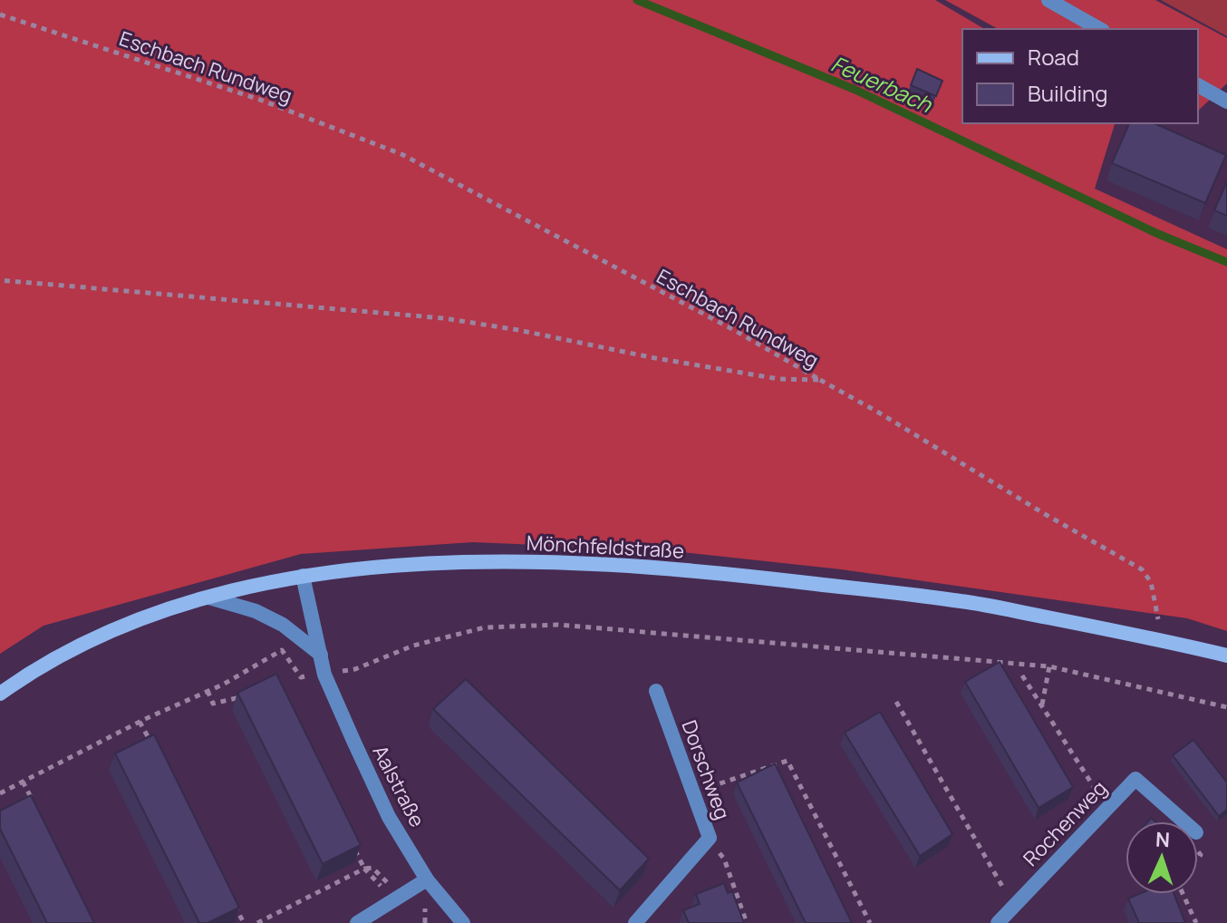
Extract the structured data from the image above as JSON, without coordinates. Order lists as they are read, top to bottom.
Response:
{
  "streets": {
    "main road": ["Mönchfeldstraße"],
    "street": ["Dorschweg", "Aalstraße", "Rochenweg"],
    "path": ["Eschbach Rundweg"]
  },
  "crossings": [
    ["Mönchfeldstraße", "Aalstraße"]
  ],
  "water": ["Feuerbach"],
  "legend": ["Road", "Building"],
  "north": "top"
}
